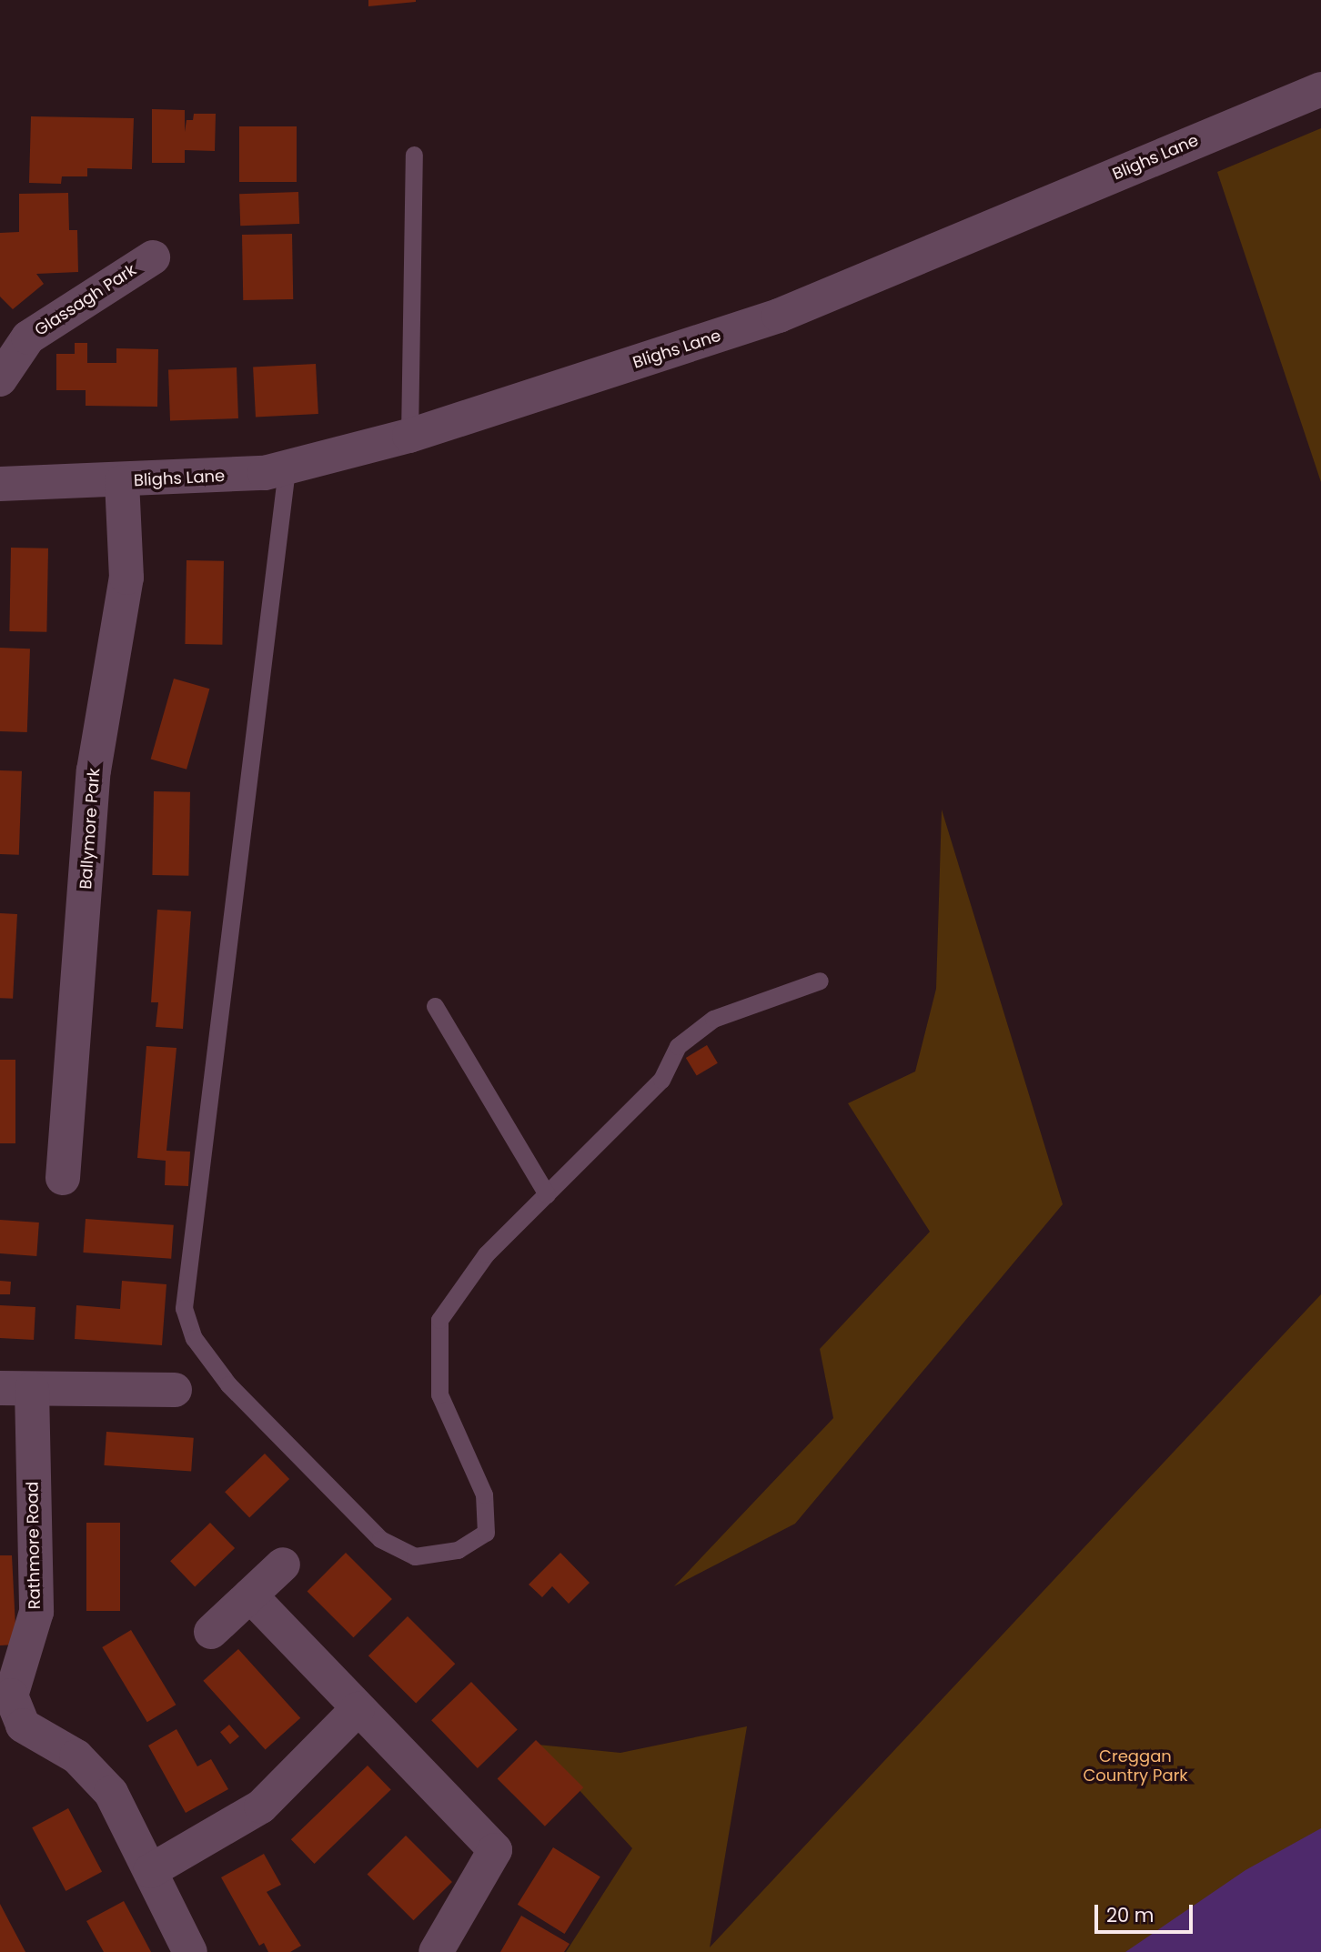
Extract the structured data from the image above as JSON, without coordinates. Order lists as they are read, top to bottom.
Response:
{
  "streets": {
    "street": [
      "Blighs Lane",
      "Glassagh Park",
      "Ballymore Park",
      "Rathmore Road"
    ]
  },
  "crossings": [
    ["Blighs Lane", "Ballymore Park"]
  ],
  "parks": ["Creggan Country Park"],
  "scale_bar": "20 m"
}
